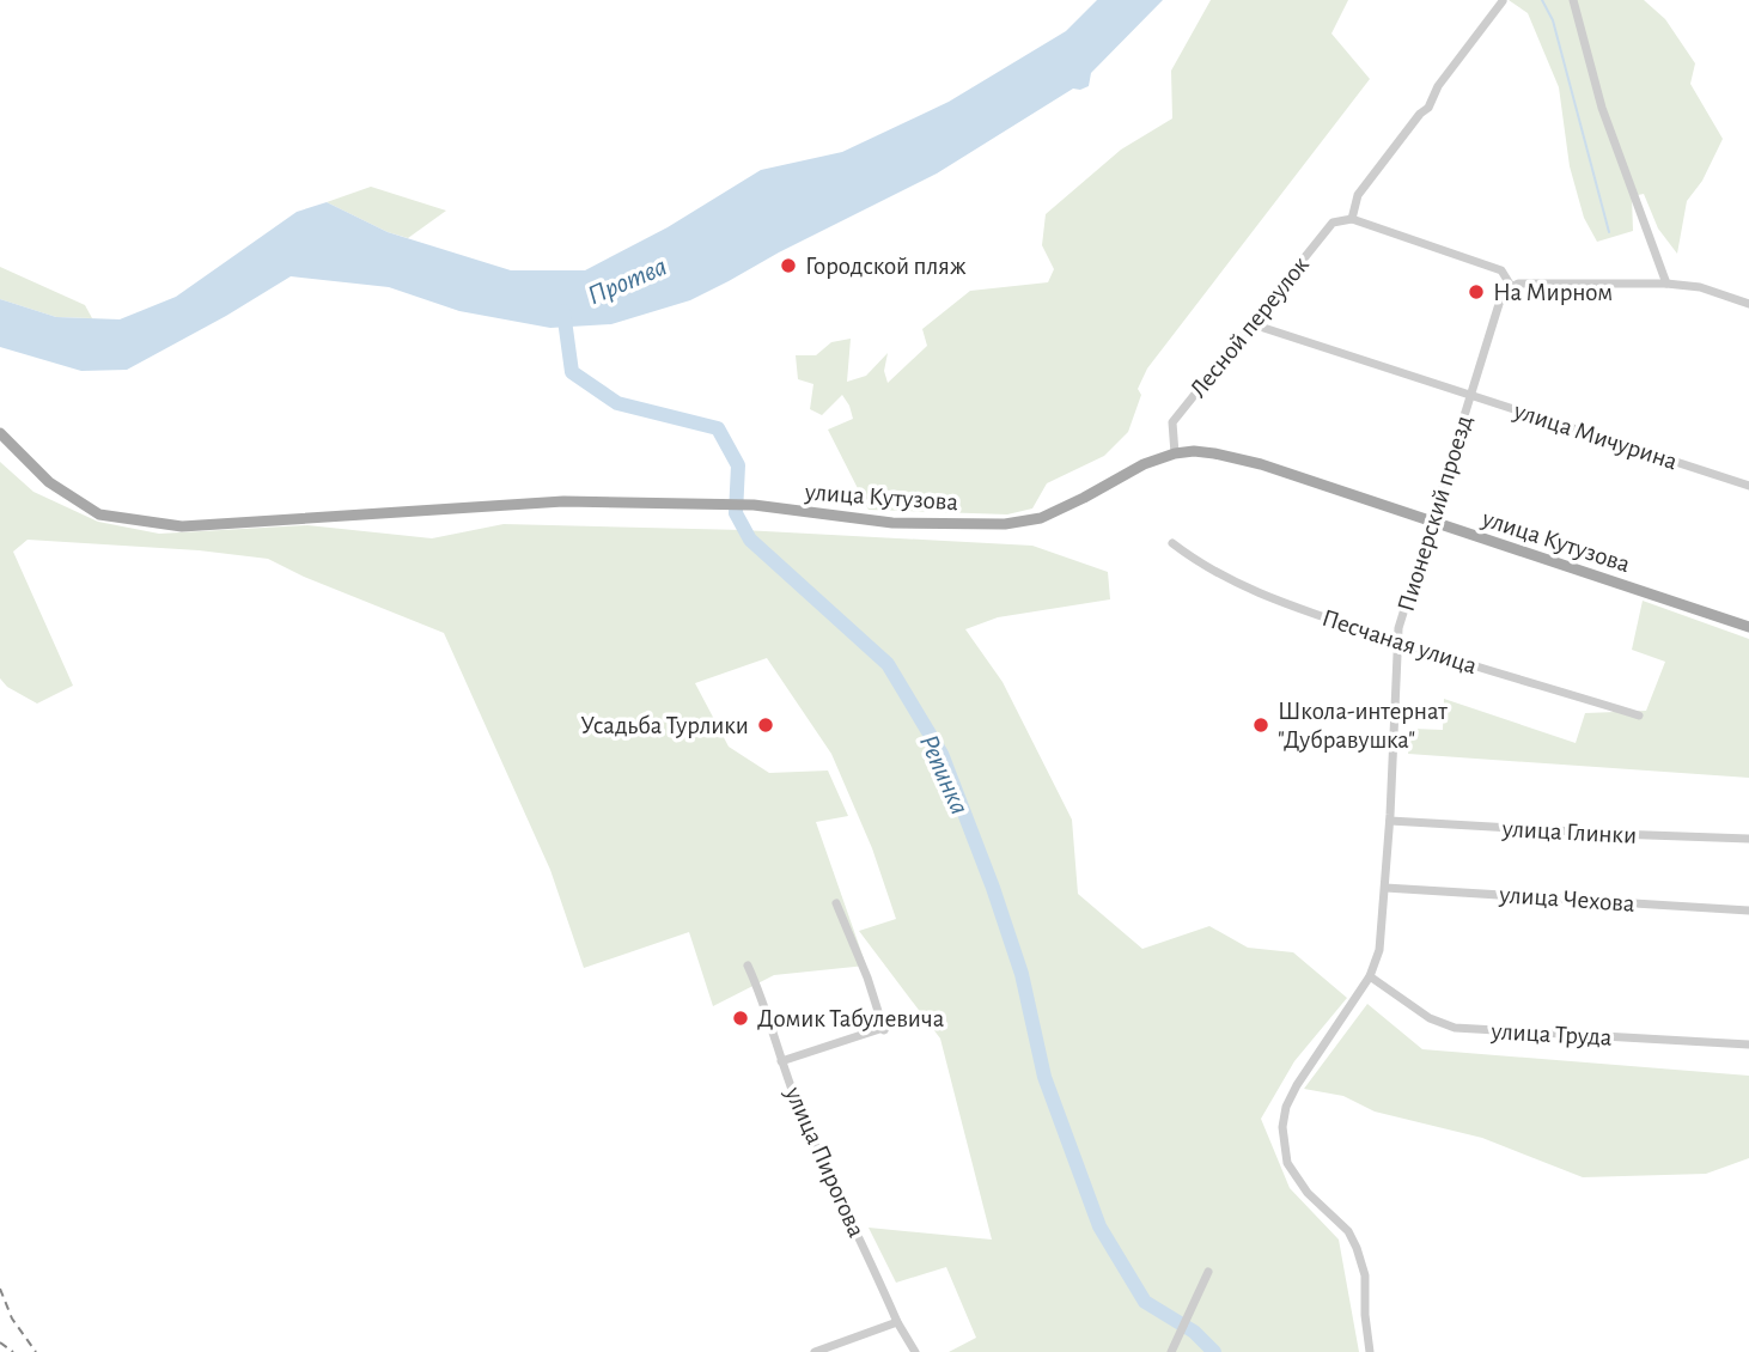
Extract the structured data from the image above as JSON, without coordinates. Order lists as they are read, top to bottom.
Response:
{
  "streets": {
    "main road": ["улица Кутузова"],
    "street": [
      "Лесной переулок",
      "улица Мичурина",
      "Пионерский проезд",
      "Песчаная улица",
      "улица Глинки",
      "улица Чехова",
      "улица Труда",
      "улица Пирогова"
    ]
  },
  "crossings": [
    ["Лесной переулок", "улица Мичурина"],
    ["Лесной переулок", "улица Кутузова"],
    ["улица Мичурина", "Пионерский проезд"],
    ["улица Кутузова", "Пионерский проезд"],
    ["Пионерский проезд", "Песчаная улица"],
    ["Пионерский проезд", "улица Глинки"],
    ["Пионерский проезд", "улица Чехова"],
    ["Пионерский проезд", "улица Труда"]
  ],
  "water": ["Протва", "Репинка"],
  "places": [
    "Городской пляж",
    "На Мирном",
    "Усадьба Турлики",
    "Школа-интернат \"Дубравушка\"",
    "Домик Табулевича"
  ]
}
